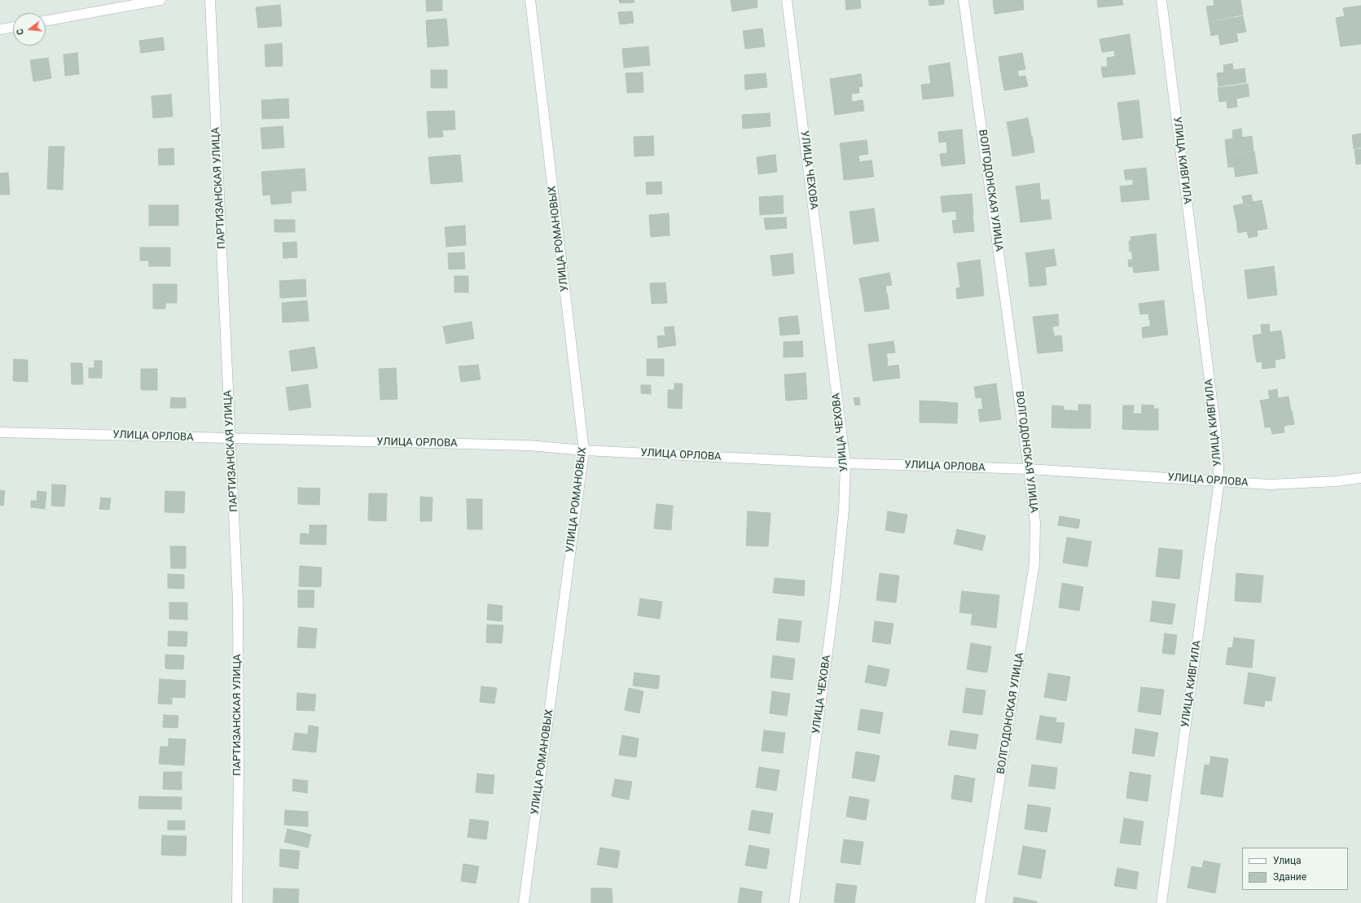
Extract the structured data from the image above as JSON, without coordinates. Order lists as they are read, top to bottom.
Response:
{
  "streets": {
    "street": [
      "УЛИЦА КИВГИЛА",
      "УЛИЦА ЧЕХОВА",
      "ПАРТИЗАНСКАЯ УЛИЦА",
      "ВОЛГОДОНСКАЯ УЛИЦА",
      "УЛИЦА РОМАНОВЫХ",
      "УЛИЦА ОРЛОВА"
    ]
  },
  "crossings": [
    ["УЛИЦА КИВГИЛА", "УЛИЦА ОРЛОВА"],
    ["УЛИЦА ЧЕХОВА", "УЛИЦА ОРЛОВА"],
    ["ПАРТИЗАНСКАЯ УЛИЦА", "УЛИЦА ОРЛОВА"],
    ["ВОЛГОДОНСКАЯ УЛИЦА", "УЛИЦА ОРЛОВА"],
    ["УЛИЦА РОМАНОВЫХ", "УЛИЦА ОРЛОВА"]
  ],
  "legend": ["Улица", "Здание"],
  "north": "left"
}
